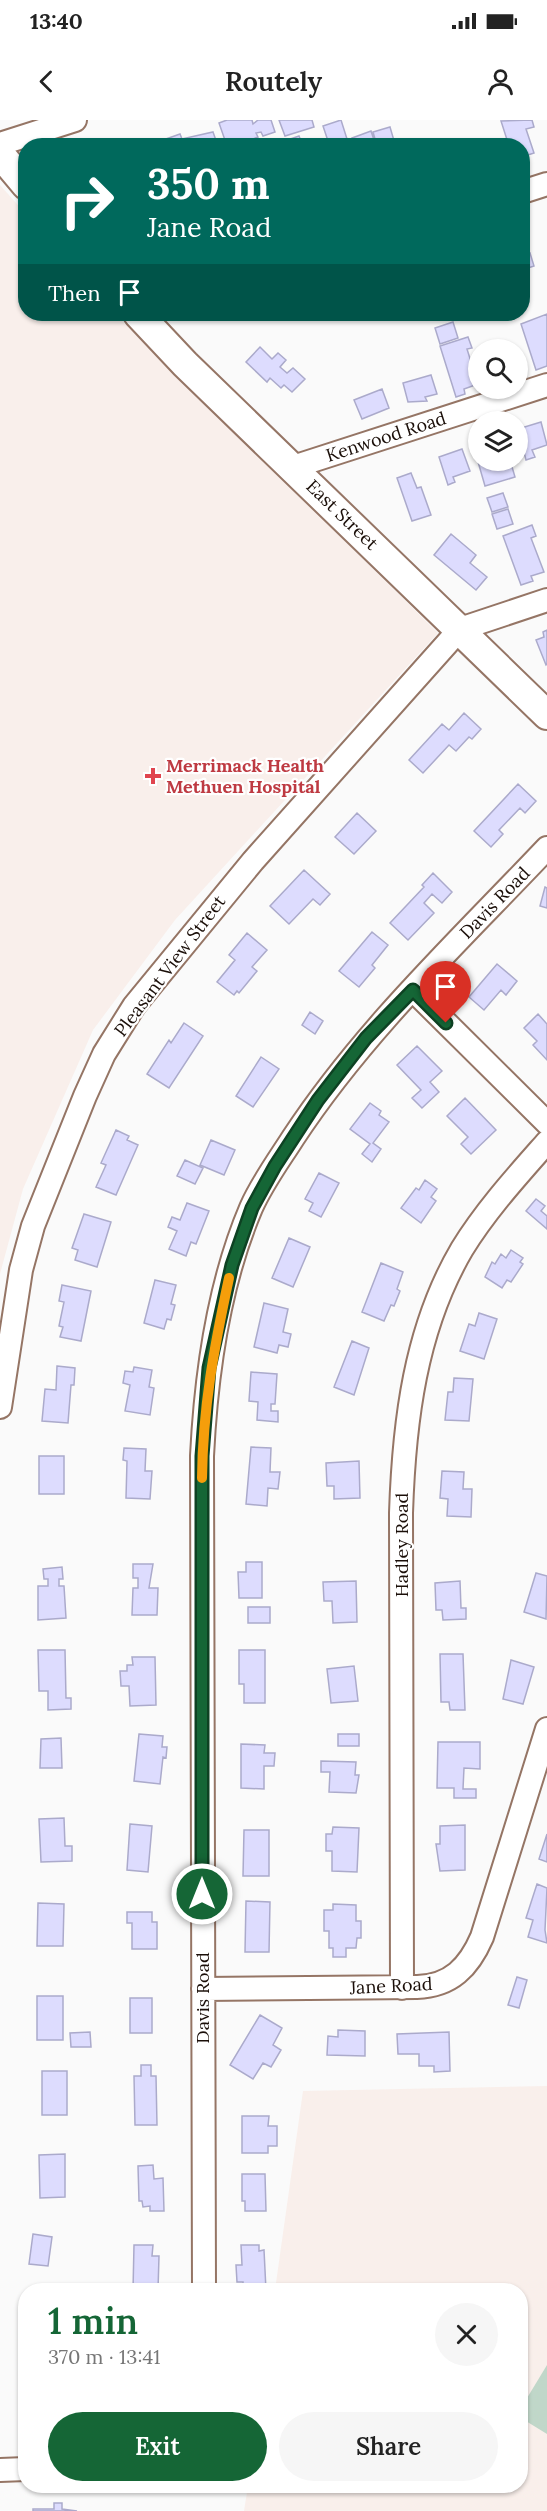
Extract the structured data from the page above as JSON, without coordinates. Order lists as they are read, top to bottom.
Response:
{
  "streets": {
    "main road": ["East Street"],
    "street": [
      "Kenwood Road",
      "Davis Road",
      "Pleasant View Street",
      "Hadley Road",
      "Jane Road"
    ]
  },
  "crossings": [
    ["Kenwood Road", "East Street"],
    ["East Street", "Pleasant View Street"],
    ["Davis Road", "Jane Road"],
    ["Hadley Road", "Jane Road"]
  ],
  "places": {
    "health": ["Merrimack Health Methuen Hospital"]
  },
  "page": {
    "status": "13:40",
    "header": "Routely",
    "turn": ["350 m", "Jane Road"],
    "then": "Then",
    "heading": ["1 min", "370 m · 13:41"],
    "buttons": ["Exit", "Share"]
  }
}
